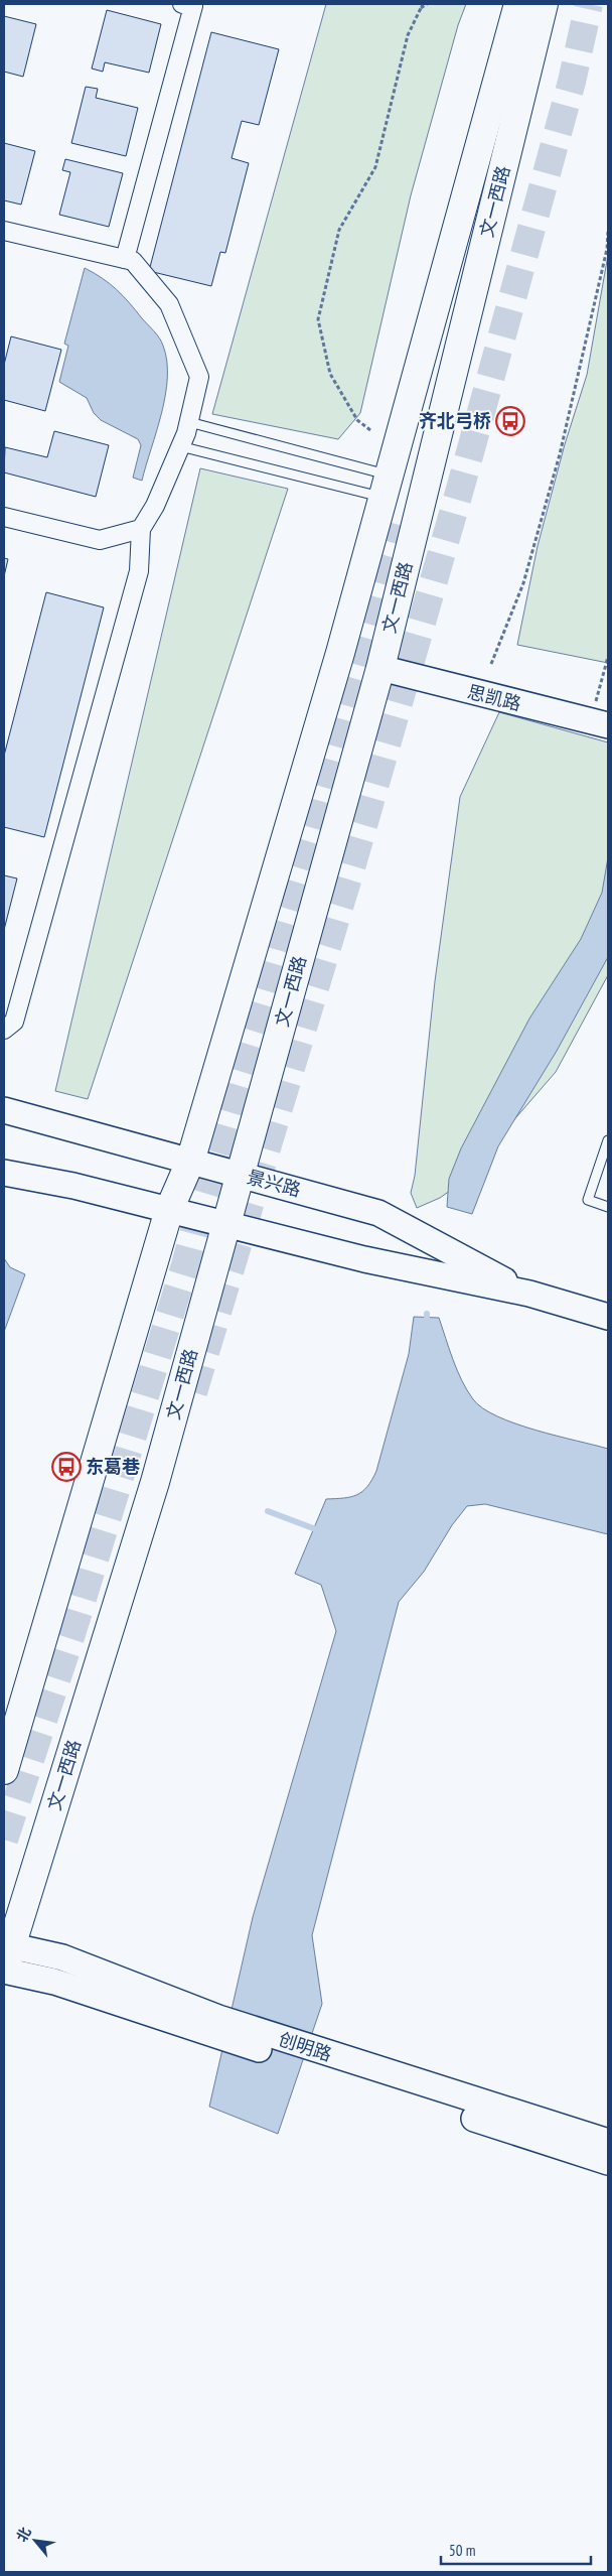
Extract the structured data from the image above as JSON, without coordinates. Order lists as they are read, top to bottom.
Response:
{
  "streets": {
    "main road": ["文一西路"],
    "street": ["思凯路", "景兴路", "创明路"]
  },
  "crossings": [
    ["文一西路", "思凯路"],
    ["文一西路", "景兴路"],
    ["文一西路", "创明路"]
  ],
  "places": {
    "bus stop": ["齐北弓桥", "东葛巷"]
  },
  "scale_bar": "50 m",
  "north": "top left"
}
